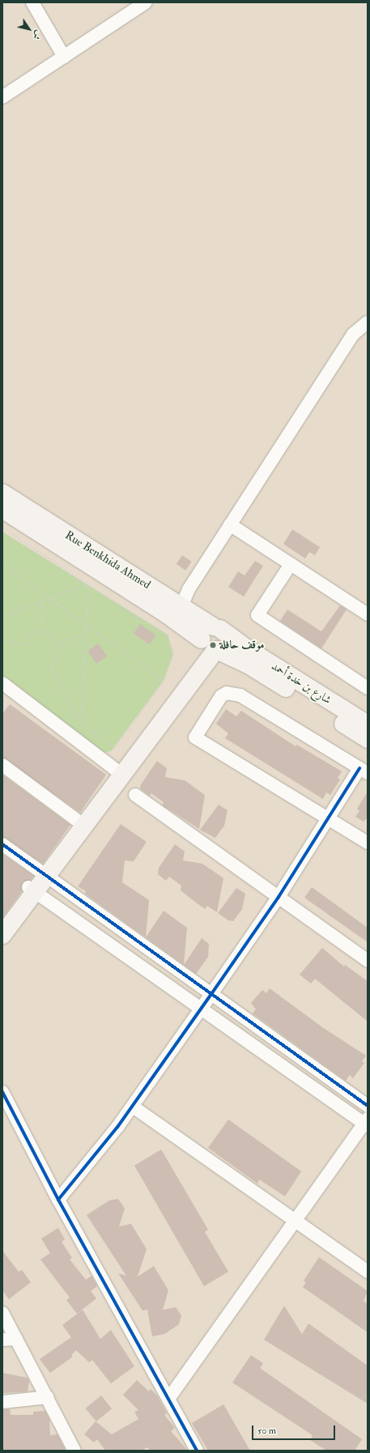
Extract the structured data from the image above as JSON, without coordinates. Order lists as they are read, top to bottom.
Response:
{
  "streets": {
    "main road": ["Rue Benkhida Ahmed", "شارع بن خدة أحمد"]
  },
  "crossings": [
    ["Rue Benkhida Ahmed", "شارع بن خدة أحمد"]
  ],
  "places": ["موقف حافلة"],
  "scale_bar": "50 m",
  "north": "bottom right"
}
